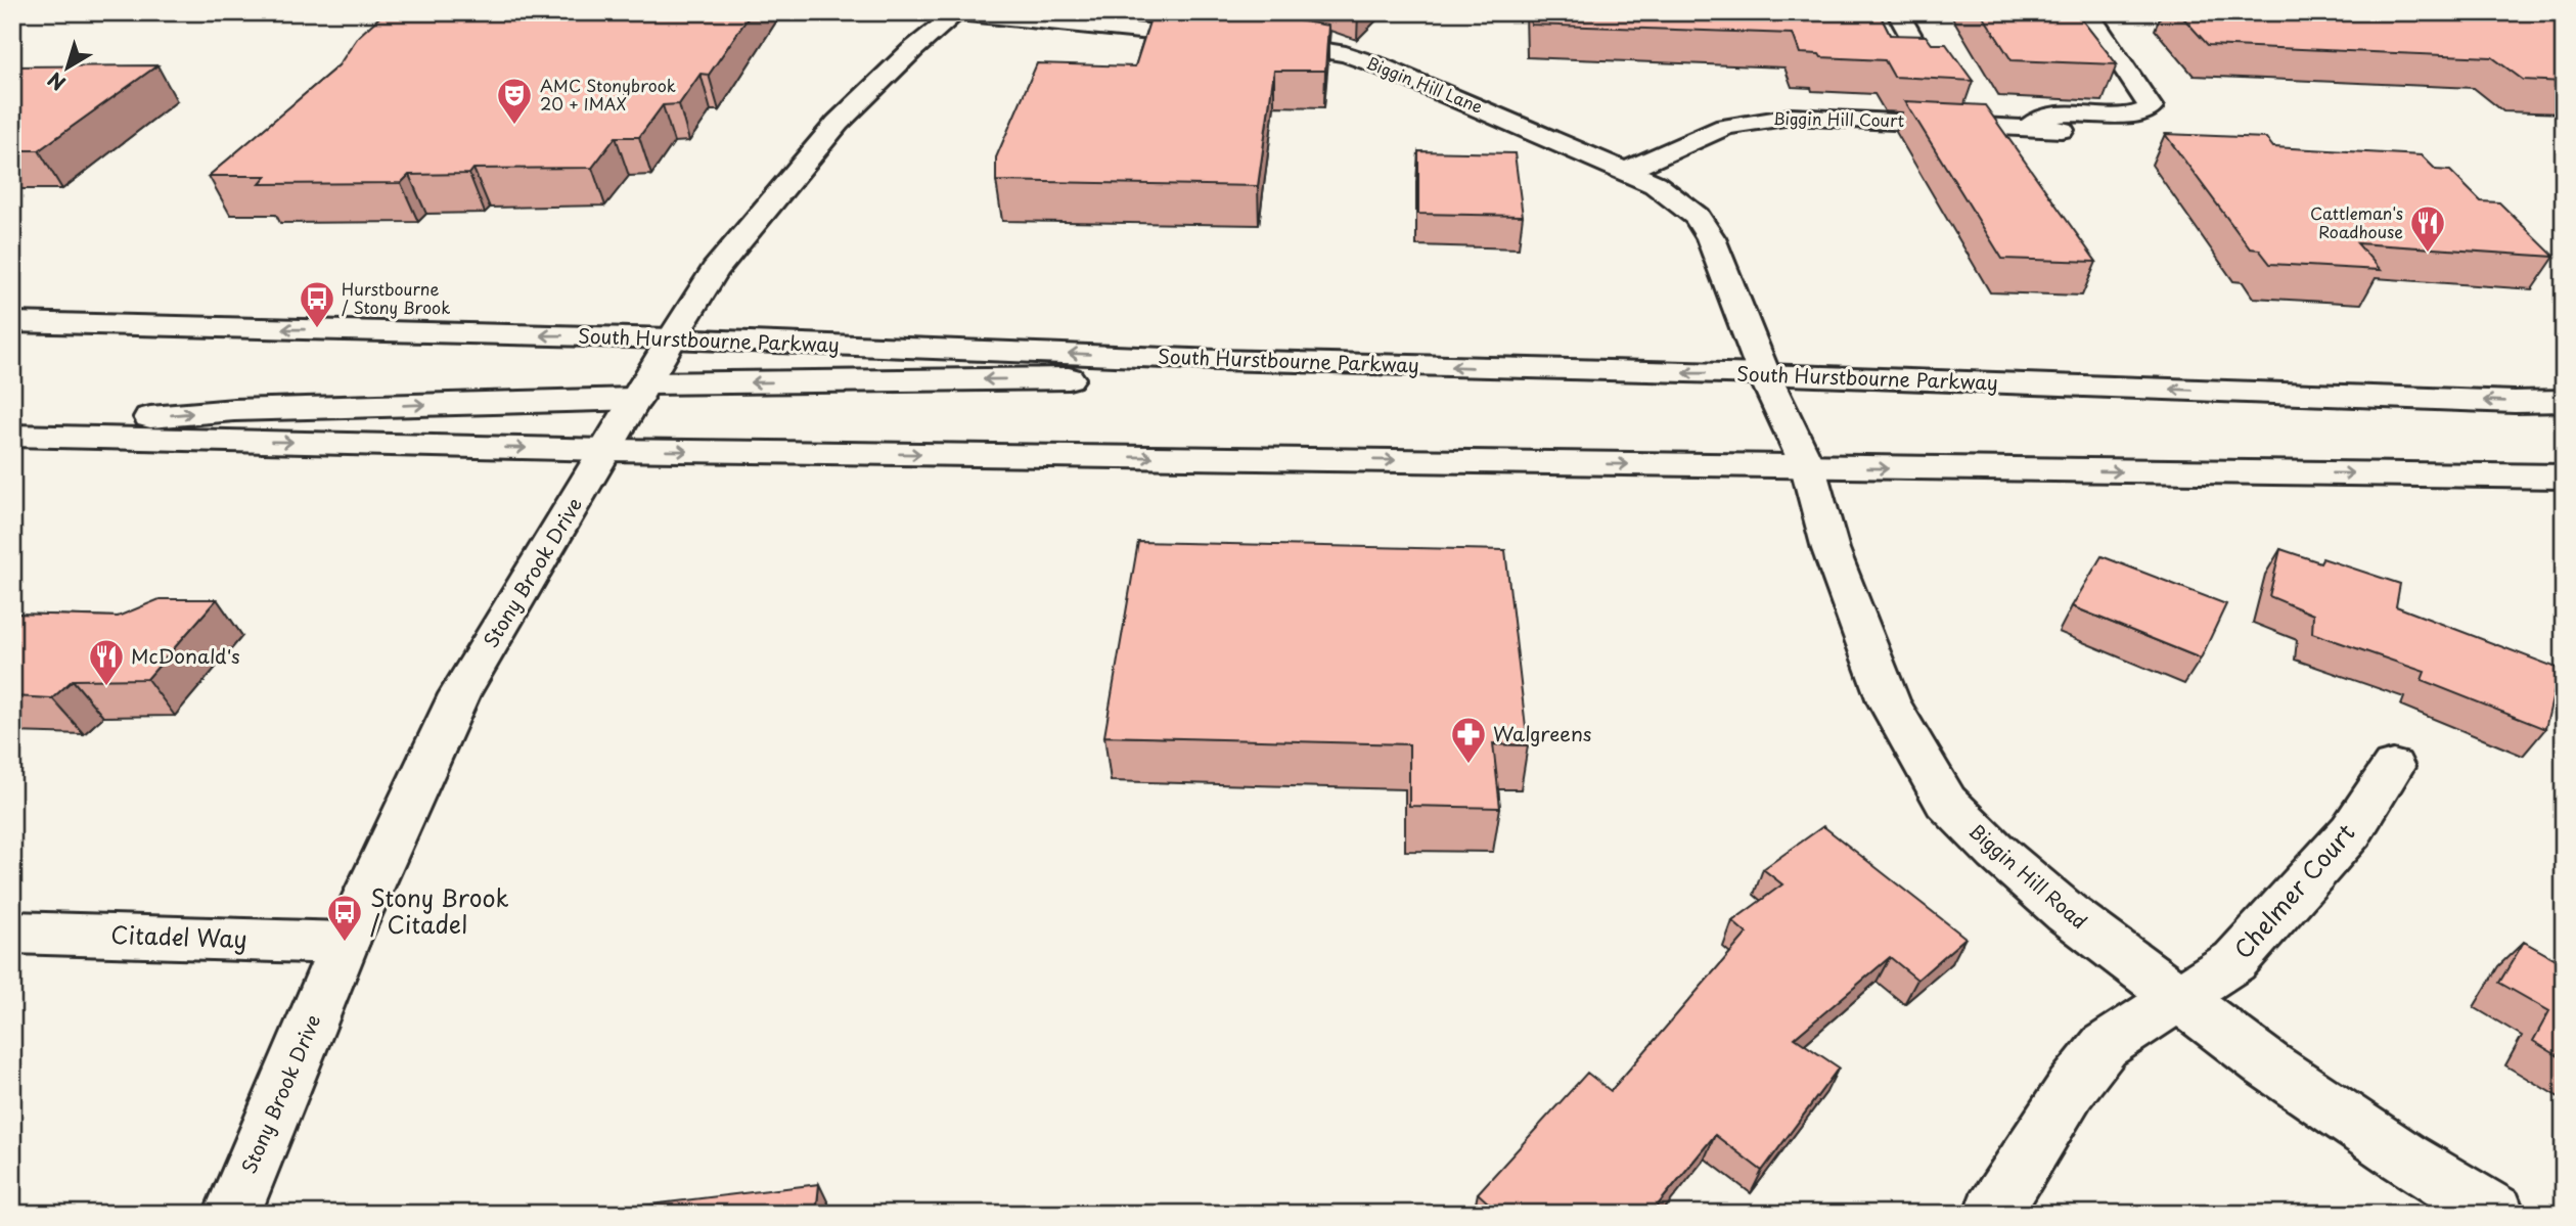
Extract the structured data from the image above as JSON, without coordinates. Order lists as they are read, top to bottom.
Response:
{
  "streets": {
    "street": [
      "Biggin Hill Lane",
      "Biggin Hill Court",
      "South Hurstbourne Parkway",
      "Stony Brook Drive",
      "Biggin Hill Road",
      "Chelmer Court",
      "Citadel Way"
    ]
  },
  "crossings": [
    ["Biggin Hill Lane", "Biggin Hill Court"],
    ["Biggin Hill Lane", "South Hurstbourne Parkway"],
    ["Biggin Hill Lane", "Biggin Hill Road"],
    ["South Hurstbourne Parkway", "Stony Brook Drive"],
    ["South Hurstbourne Parkway", "Biggin Hill Road"],
    ["Stony Brook Drive", "Citadel Way"],
    ["Biggin Hill Road", "Chelmer Court"]
  ],
  "places": {
    "theatre": ["AMC Stonybrook 20 + IMAX"],
    "restaurant": ["Cattleman's Roadhouse", "McDonald's"],
    "bus stop": ["Hurstbourne / Stony Brook", "Stony Brook / Citadel"],
    "pharmacy": ["Walgreens"]
  },
  "north": "bottom left"
}
